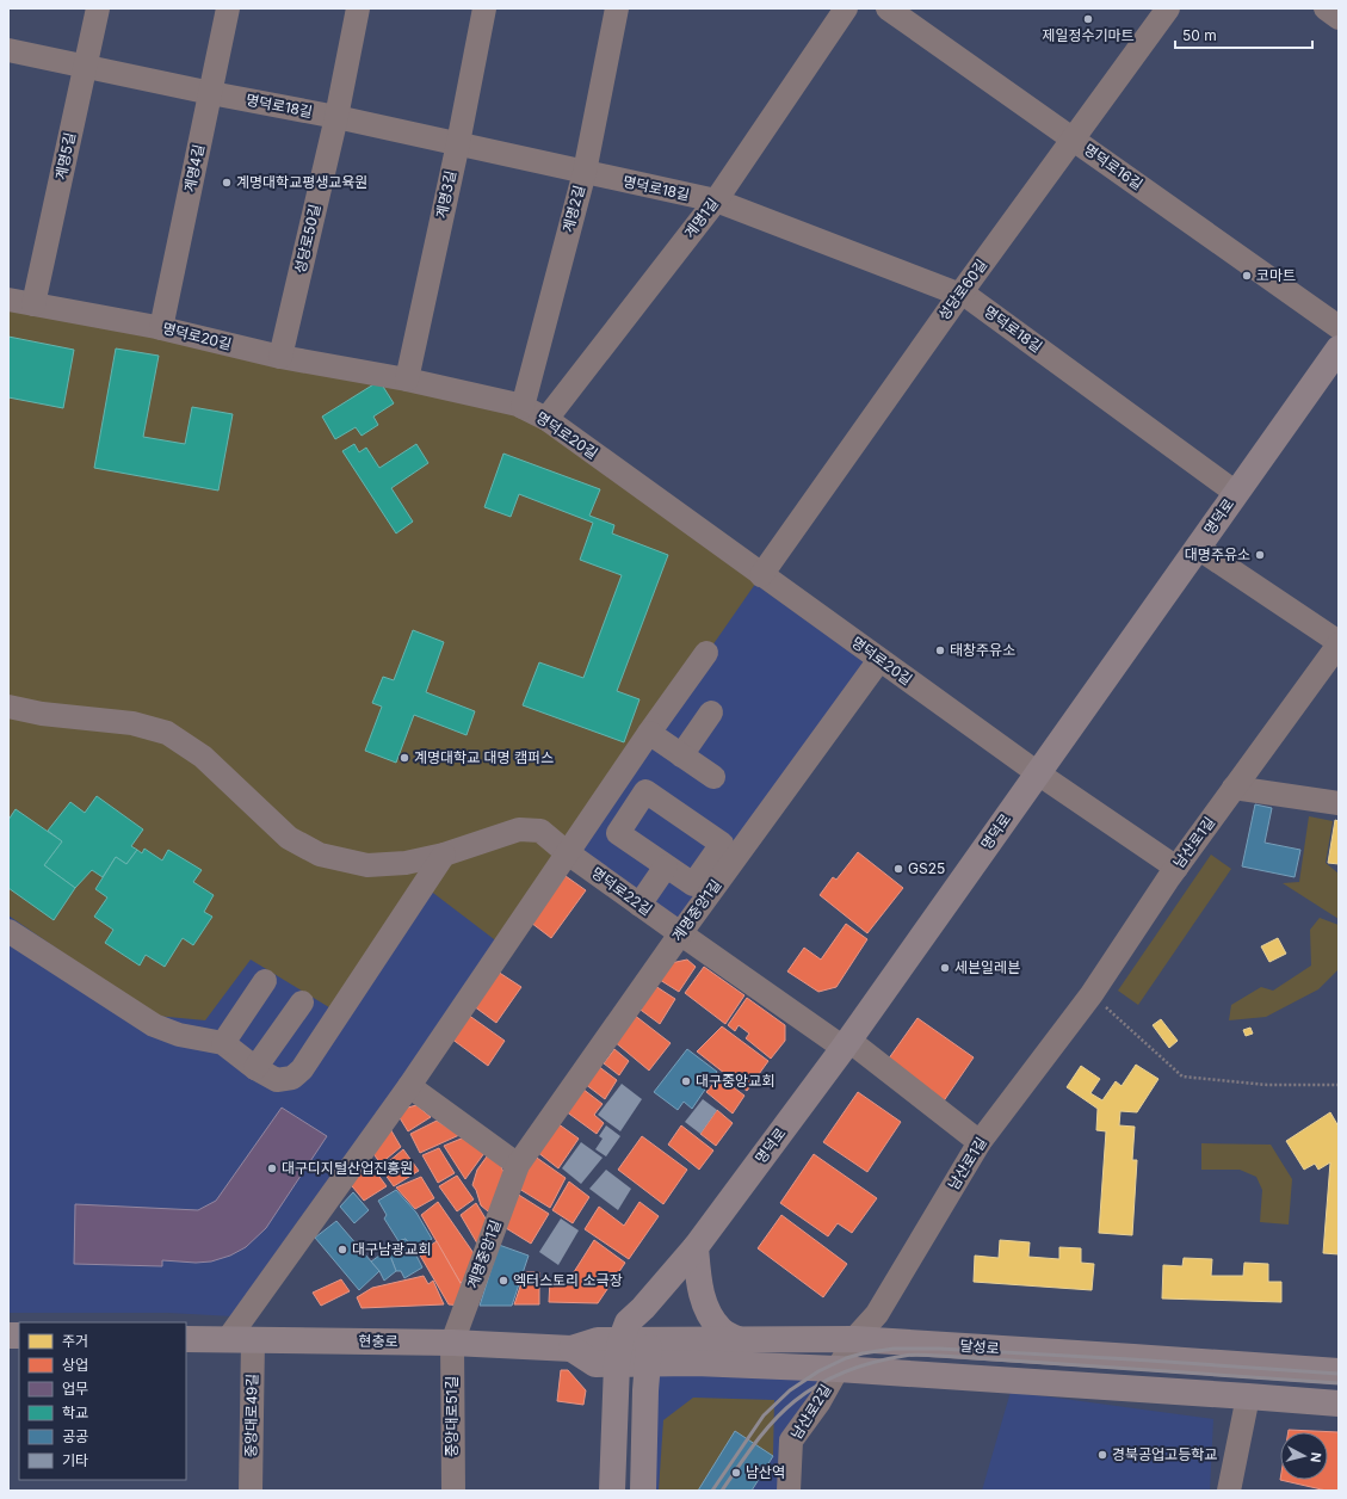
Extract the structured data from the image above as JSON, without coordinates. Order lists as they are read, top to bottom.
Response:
{
  "streets": {
    "main road": ["명덕로", "현충로", "달성로"],
    "street": [
      "명덕로18길",
      "계명5길",
      "명덕로16길",
      "계명4길",
      "계명3길",
      "계명2길",
      "계명1길",
      "성당로50길",
      "성당로60길",
      "명덕로20길",
      "남산로1길",
      "명덕로22길",
      "계명중앙1길",
      "남산로2길",
      "중앙대로49길",
      "중앙대로51길"
    ]
  },
  "crossings": [
    ["명덕로18길", "계명5길"],
    ["명덕로18길", "계명4길"],
    ["명덕로18길", "계명3길"],
    ["명덕로18길", "계명2길"],
    ["명덕로18길", "계명1길"],
    ["명덕로18길", "성당로50길"],
    ["명덕로18길", "성당로60길"],
    ["명덕로18길", "명덕로"],
    ["계명5길", "명덕로20길"],
    ["명덕로16길", "성당로60길"],
    ["계명4길", "명덕로20길"],
    ["계명3길", "명덕로20길"],
    ["계명2길", "명덕로20길"],
    ["계명1길", "명덕로20길"],
    ["성당로50길", "명덕로20길"],
    ["성당로60길", "명덕로20길"],
    ["명덕로20길", "명덕로"],
    ["명덕로20길", "남산로1길"],
    ["명덕로20길", "계명중앙1길"],
    ["명덕로", "명덕로22길"],
    ["명덕로", "현충로"],
    ["남산로1길", "명덕로22길"],
    ["남산로1길", "달성로"],
    ["남산로1길", "남산로2길"],
    ["명덕로22길", "계명중앙1길"],
    ["계명중앙1길", "현충로"],
    ["계명중앙1길", "중앙대로51길"],
    ["현충로", "달성로"],
    ["현충로", "중앙대로49길"],
    ["현충로", "중앙대로51길"],
    ["달성로", "남산로2길"]
  ],
  "places": [
    "제일정수기마트",
    "계명대학교평생교육원",
    "코마트",
    "대명주유소",
    "태창주유소",
    "계명대학교 대명 캠퍼스",
    "GS25",
    "세븐일레븐",
    "대구중앙교회",
    "대구디지털산업진흥원",
    "대구남광교회",
    "엑터스토리 소극장",
    "경북공업고등학교",
    "남산역"
  ],
  "legend": [
    "주거",
    "상업",
    "업무",
    "학교",
    "공공",
    "기타"
  ],
  "scale_bar": "50 m",
  "north": "right"
}
